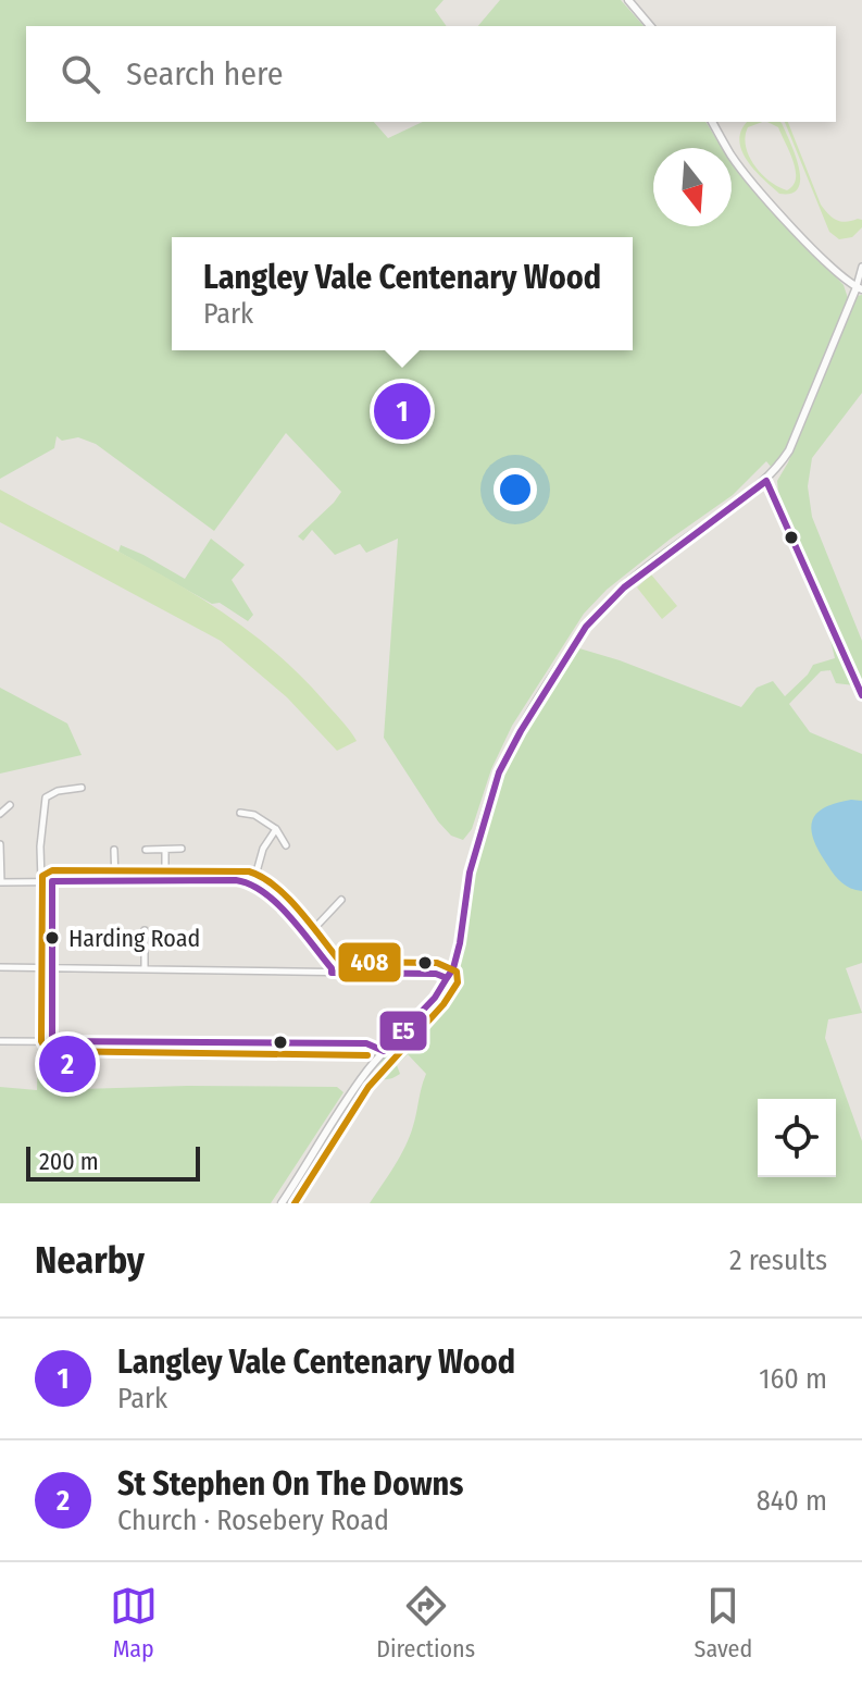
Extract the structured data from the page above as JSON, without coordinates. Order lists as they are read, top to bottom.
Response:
{
  "places": ["Harding Road"],
  "lines": ["transit line E5", "transit line 408"],
  "scale_bar": "200 m",
  "north": "bottom",
  "page": {
    "search": "Search here",
    "popup": ["Langley Vale Centenary Wood", "Park"],
    "pins": ["1", "2"],
    "scale": "200 m",
    "heading": ["Nearby", "2 results"],
    "list": [
      {
        "mark": "1",
        "name": "Langley Vale Centenary Wood",
        "note": "Park",
        "value": "160 m"
      },
      {
        "mark": "2",
        "name": "St Stephen On The Downs",
        "note": "Church · Rosebery Road",
        "value": "840 m"
      }
    ],
    "nav": ["Map", "Directions", "Saved"]
  }
}
